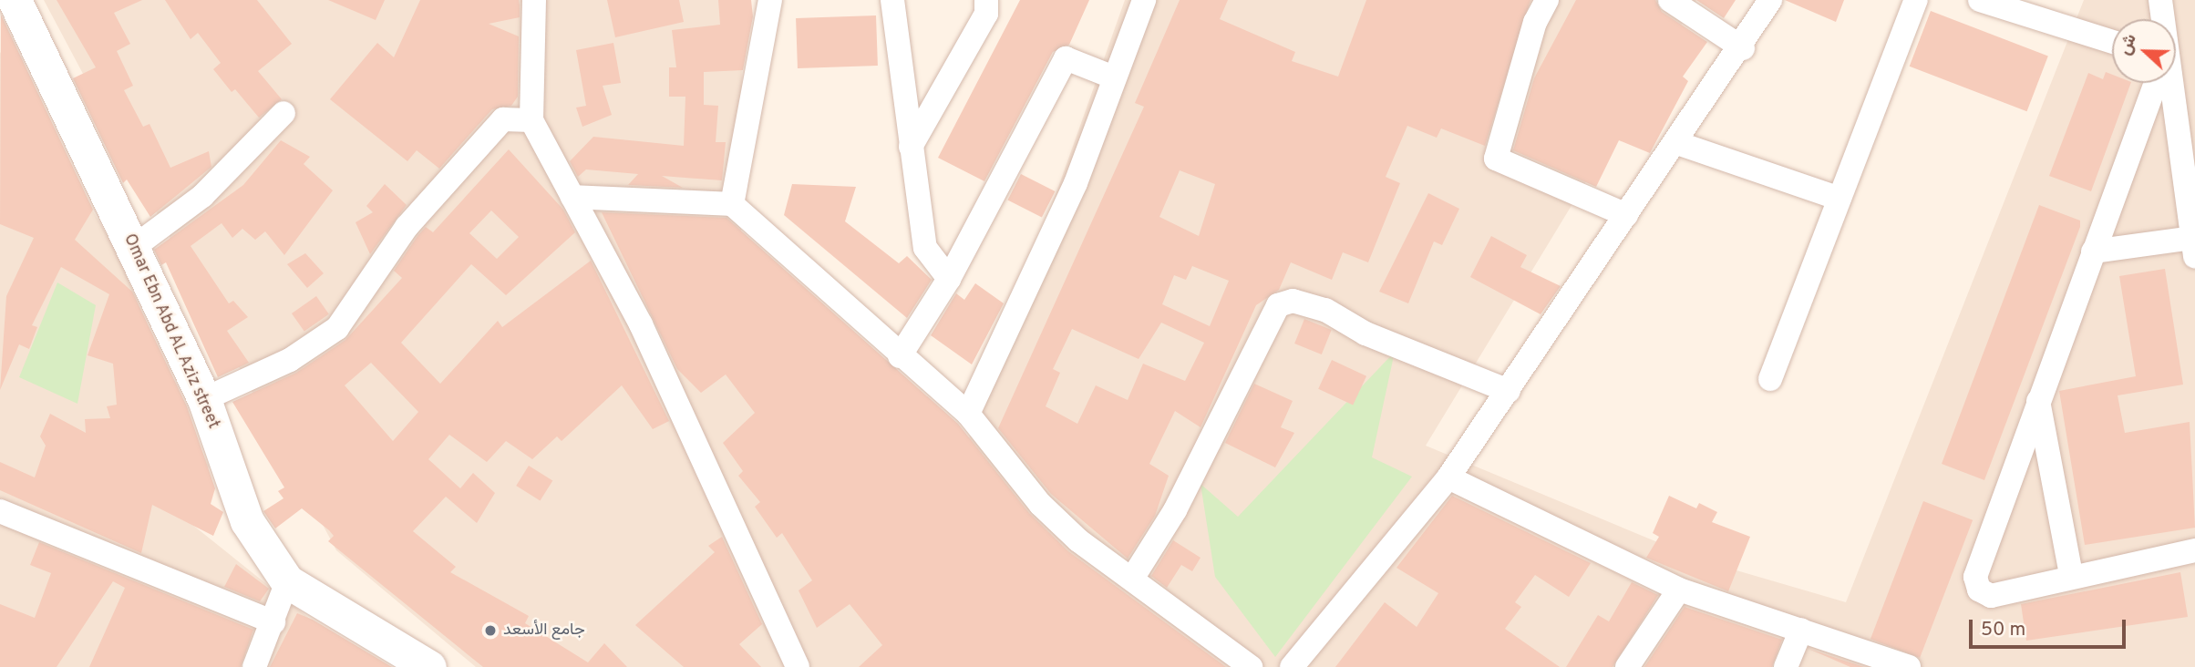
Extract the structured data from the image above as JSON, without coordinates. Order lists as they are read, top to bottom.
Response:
{
  "streets": {
    "street": ["Omar Ebn Abd AL Aziz street"]
  },
  "places": ["جامع الأسعد"],
  "scale_bar": "50 m",
  "north": "left"
}
